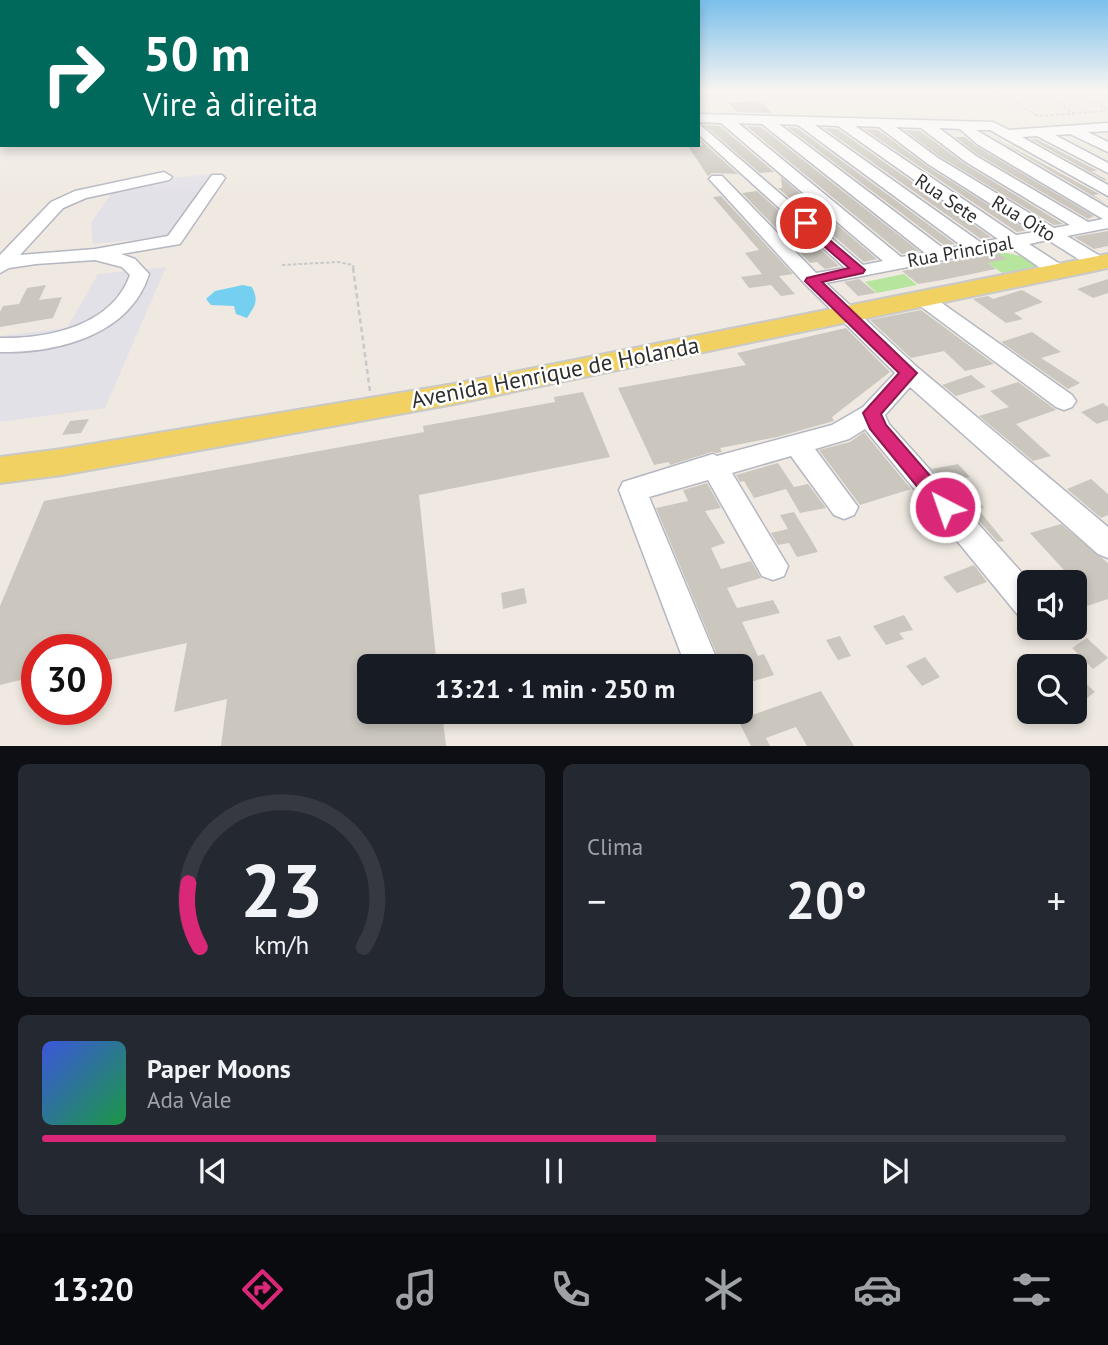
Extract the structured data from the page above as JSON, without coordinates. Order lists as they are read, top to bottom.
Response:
{
  "streets": {
    "main road": ["Avenida Henrique de Holanda"],
    "street": ["Rua Sete", "Rua Oito", "Rua Principal"]
  },
  "crossings": [
    ["Rua Sete", "Rua Principal"],
    ["Rua Sete", "Avenida Henrique de Holanda"],
    ["Rua Oito", "Rua Principal"],
    ["Rua Oito", "Avenida Henrique de Holanda"]
  ],
  "page": {
    "turn": ["50 m", "Vire à direita"],
    "limit": "30",
    "trip": "13:21 · 1 min · 250 m",
    "tile": "Clima",
    "heat": ["−", "20°", "+"],
    "song": ["Paper Moons", "Ada Vale"],
    "tabs": "13:20",
    "gauge": ["23", "km/h"]
  }
}
